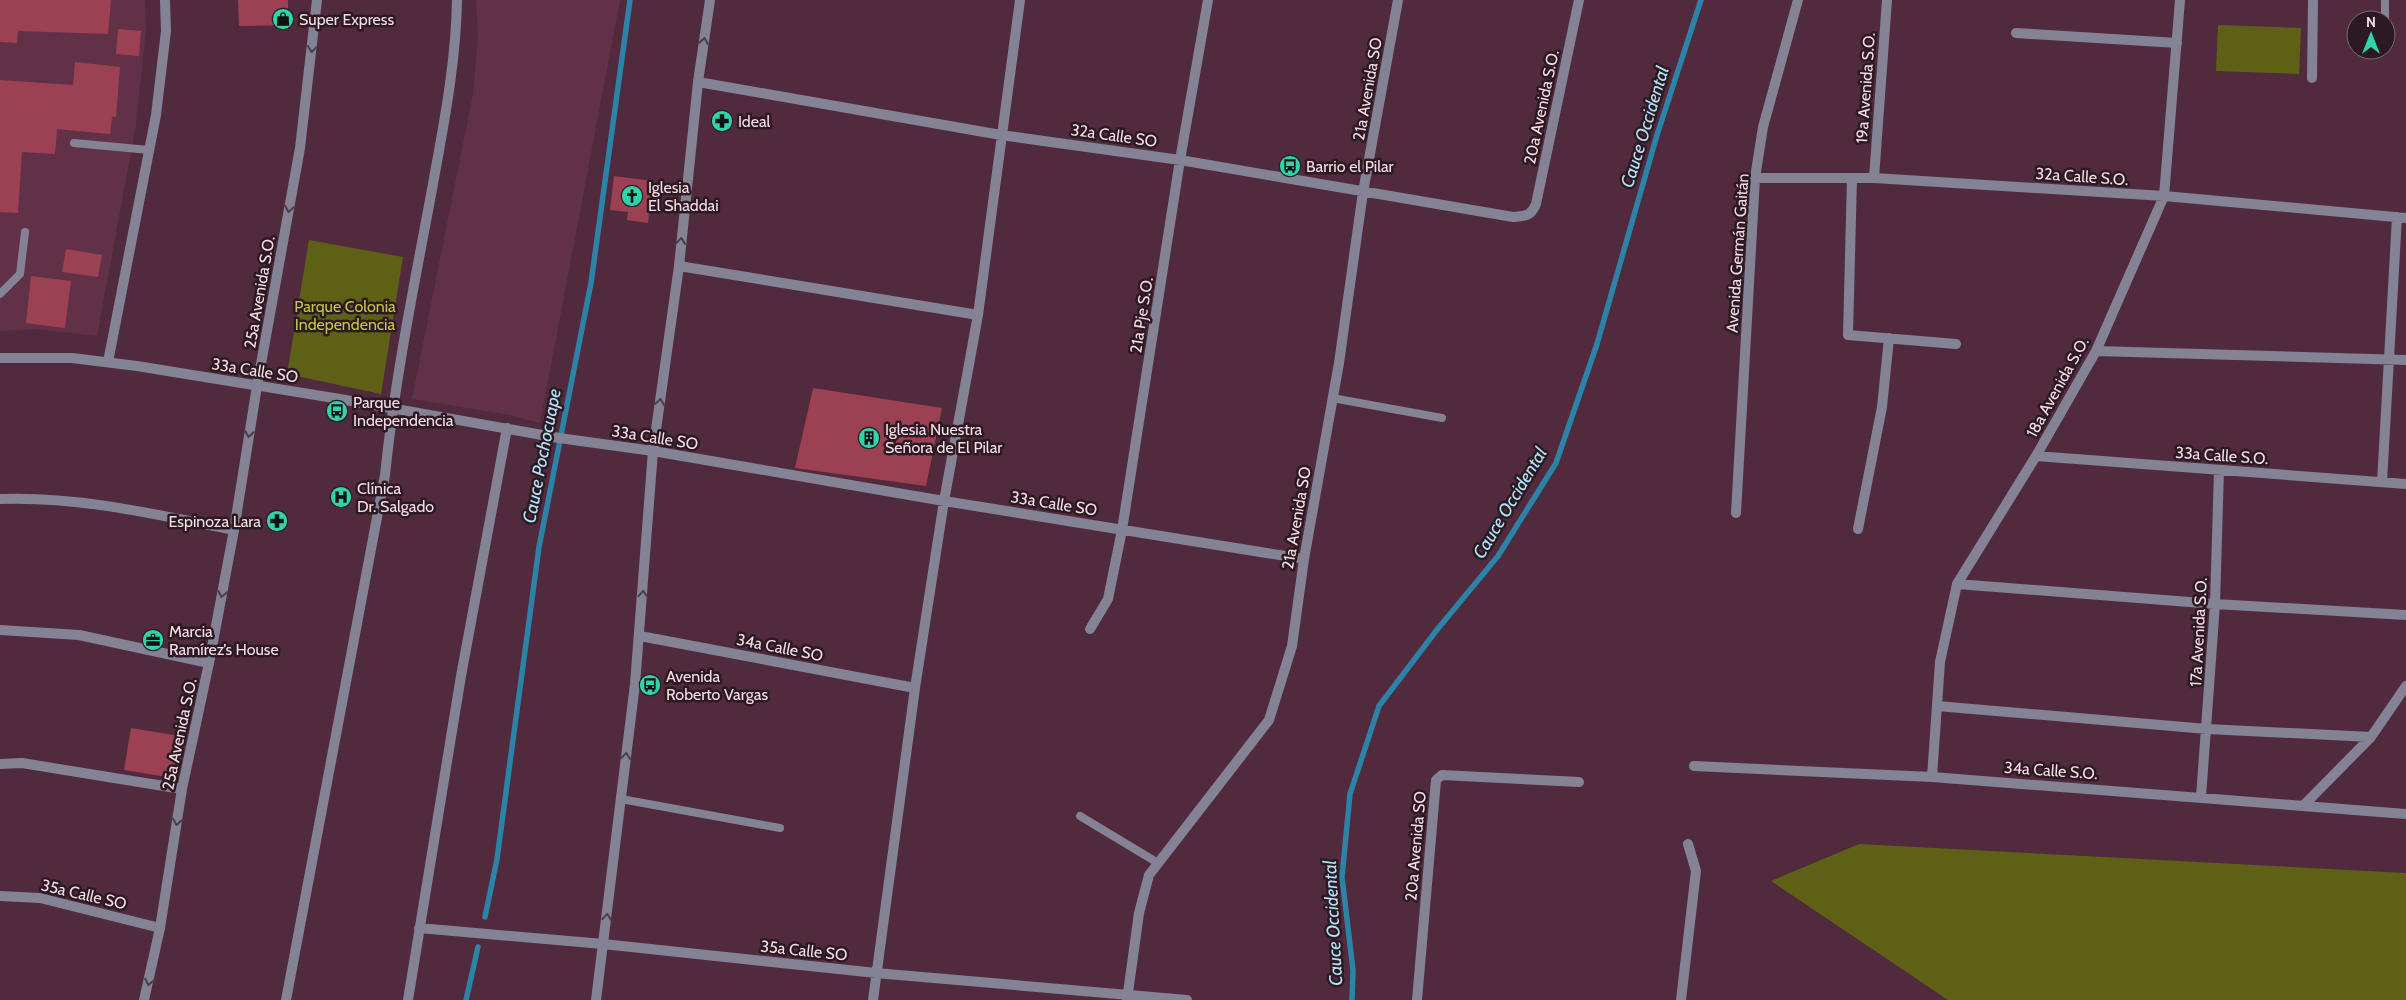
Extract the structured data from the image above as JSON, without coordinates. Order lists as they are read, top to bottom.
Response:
{
  "streets": {
    "street": [
      "19a Avenida S.O.",
      "21a Avenida SO",
      "20a Avenida S.O.",
      "32a Calle SO",
      "32a Calle S.O.",
      "Avenida Germán Gaitán",
      "25a Avenida S.O.",
      "21a Pje S.O.",
      "33a Calle SO",
      "18a Avenida S.O.",
      "33a Calle S.O.",
      "17a Avenida S.O.",
      "34a Calle SO",
      "34a Calle S.O.",
      "20a Avenida SO",
      "35a Calle SO"
    ]
  },
  "crossings": [
    ["19a Avenida S.O.", "32a Calle S.O."],
    ["21a Avenida SO", "32a Calle SO"],
    ["21a Avenida SO", "33a Calle SO"],
    ["21a Avenida SO", "35a Calle SO"],
    ["20a Avenida S.O.", "32a Calle SO"],
    ["32a Calle SO", "21a Pje S.O."],
    ["32a Calle S.O.", "Avenida Germán Gaitán"],
    ["32a Calle S.O.", "18a Avenida S.O."],
    ["25a Avenida S.O.", "33a Calle SO"],
    ["25a Avenida S.O.", "35a Calle SO"],
    ["21a Pje S.O.", "33a Calle SO"],
    ["18a Avenida S.O.", "33a Calle S.O."],
    ["18a Avenida S.O.", "34a Calle S.O."],
    ["33a Calle S.O.", "17a Avenida S.O."],
    ["17a Avenida S.O.", "34a Calle S.O."]
  ],
  "one_way": ["25a Avenida S.O."],
  "water": ["Cauce Occidental", "Cauce Pochocuape"],
  "parks": ["Parque Colonia Independencia"],
  "places": {
    "shop": ["Super Express"],
    "pharmacy": ["Ideal", "Espinoza Lara"],
    "bus stop": ["Barrio el Pilar", "Parque Independencia", "Avenida Roberto Vargas"],
    "church": ["Iglesia El Shaddai"],
    "building": ["Iglesia Nuestra Señora de El Pilar"],
    "hospital": ["Clínica Dr. Salgado"],
    "office": ["Marcia Ramírez’s House"]
  },
  "north": "top"
}
